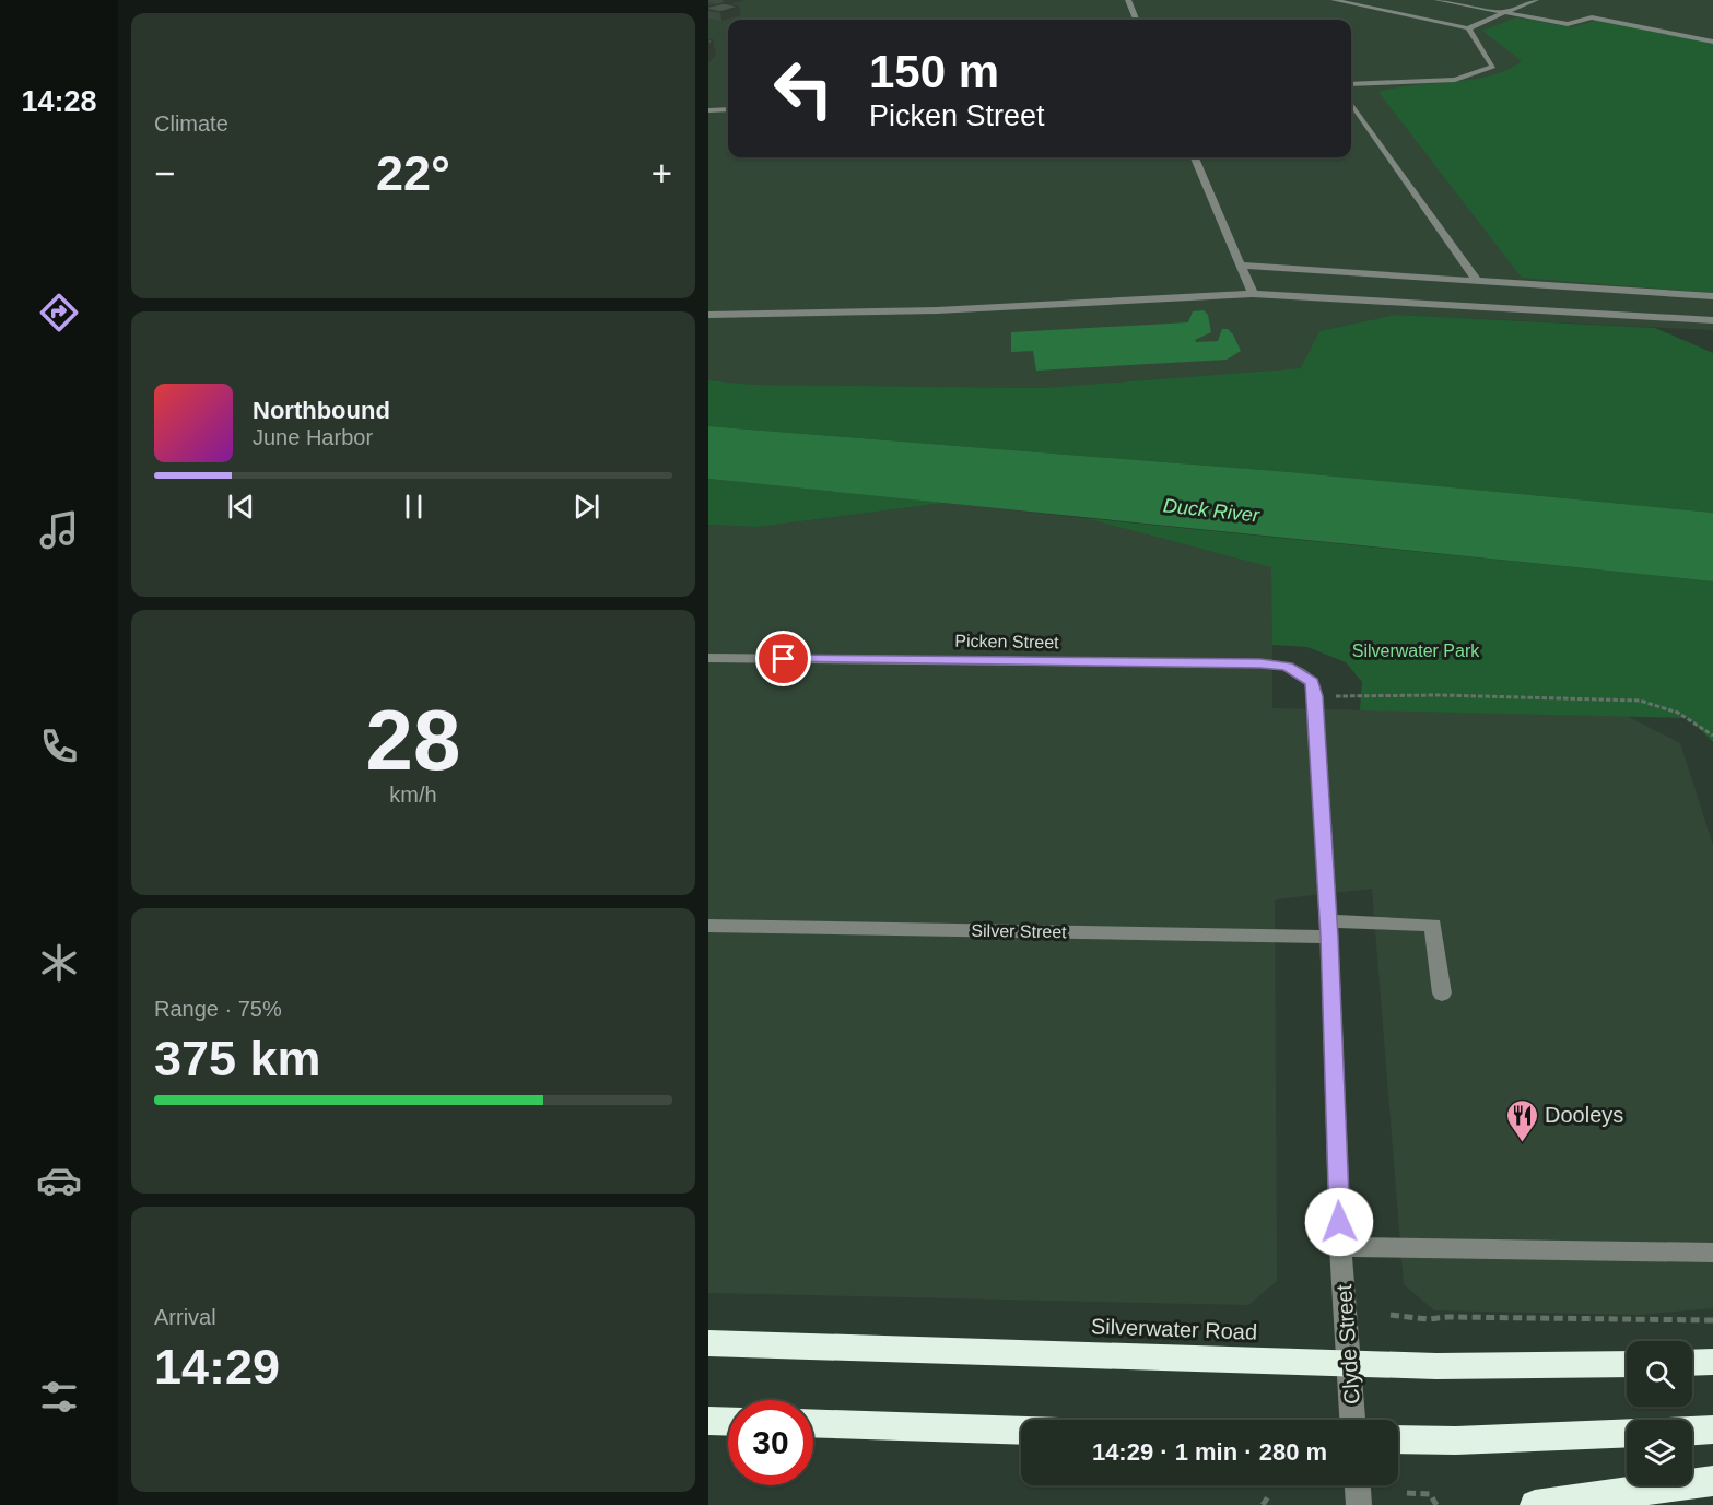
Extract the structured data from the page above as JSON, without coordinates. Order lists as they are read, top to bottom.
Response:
{
  "streets": {
    "highway": ["Silverwater Road"],
    "street": ["Picken Street", "Silver Street", "Clyde Street"]
  },
  "crossings": [
    ["Picken Street", "Clyde Street"],
    ["Silver Street", "Clyde Street"],
    ["Silverwater Road", "Clyde Street"]
  ],
  "water": ["Duck River"],
  "parks": ["Silverwater Park"],
  "places": {
    "restaurant": ["Dooleys"]
  },
  "page": {
    "tabs": "14:28",
    "tile": [
      "Climate",
      ["28", "km/h"],
      ["Range · 75%", "375 km"],
      ["Arrival", "14:29"]
    ],
    "turn": ["150 m", "Picken Street"],
    "heat": ["−", "22°", "+"],
    "song": ["Northbound", "June Harbor"],
    "limit": "30",
    "trip": "14:29 · 1 min · 280 m"
  }
}
